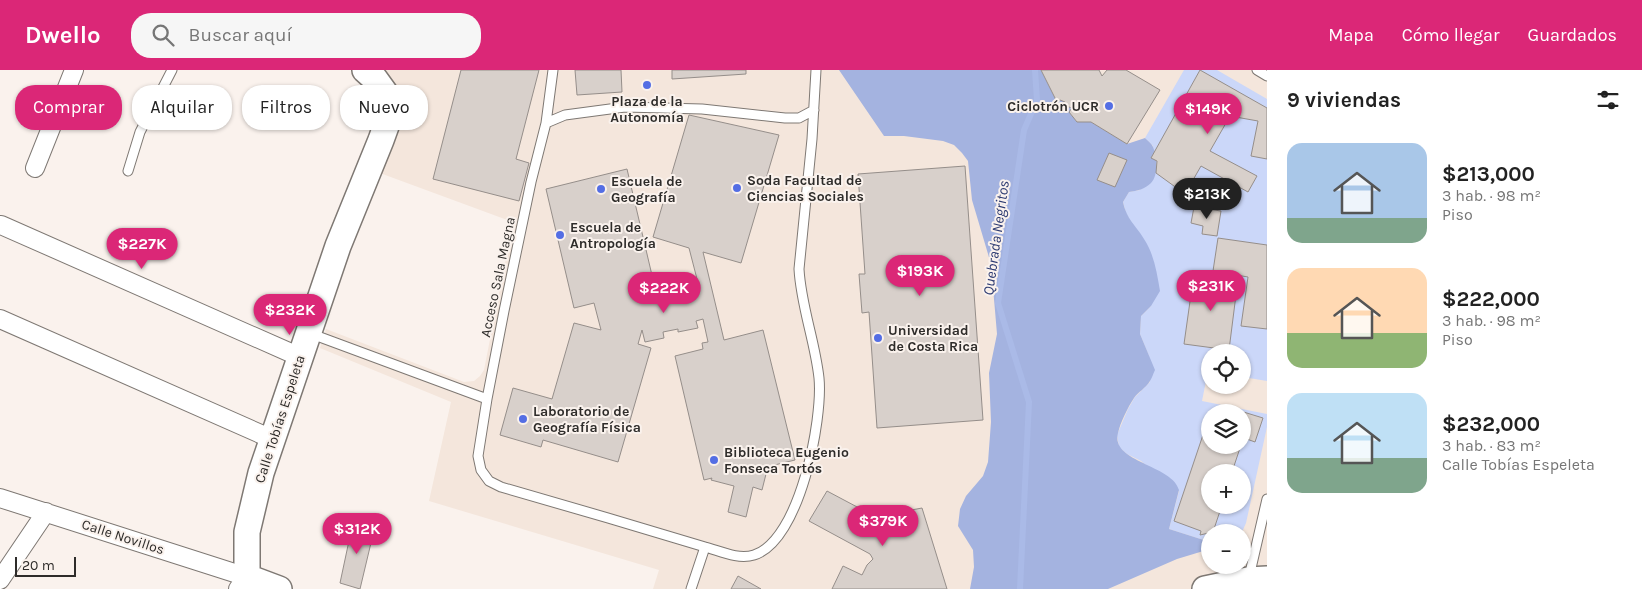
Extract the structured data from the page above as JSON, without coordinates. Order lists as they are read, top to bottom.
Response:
{
  "streets": {
    "street": ["Calle Tobías Espeleta", "Calle Novillos"],
    "lane": ["Acceso Sala Magna"]
  },
  "crossings": [
    ["Calle Tobías Espeleta", "Calle Novillos"]
  ],
  "water": ["Quebrada Negritos"],
  "places": [
    "Plaza de la Autonomía",
    "Ciclotrón UCR",
    "Soda Facultad de Ciencias Sociales",
    "Escuela de Geografía",
    "Escuela de Antropología",
    "Universidad de Costa Rica",
    "Laboratorio de Geografía Física",
    "Biblioteca Eugenio Fonseca Tortós"
  ],
  "scale_bar": "20 m",
  "page": {
    "header": "Dwello",
    "search": "Buscar aquí",
    "nav": ["Mapa", "Cómo llegar", "Guardados"],
    "heading": "9 viviendas",
    "chip": [
      "Comprar",
      "Alquilar",
      "Filtros",
      "Nuevo"
    ],
    "price": [
      "$149K",
      "$213K",
      "$227K",
      "$193K",
      "$231K",
      "$222K",
      "$232K",
      "$379K",
      "$312K"
    ],
    "list": [
      {
        "name": "$213,000",
        "note": "3 hab. · 98 m² · Piso"
      },
      {
        "name": "$222,000",
        "note": "3 hab. · 98 m² · Piso"
      },
      {
        "name": "$232,000",
        "note": "3 hab. · 83 m² · Calle Tobías Espeleta"
      }
    ],
    "map_buttons": ["+", "−"],
    "scale": "20 m"
  }
}
